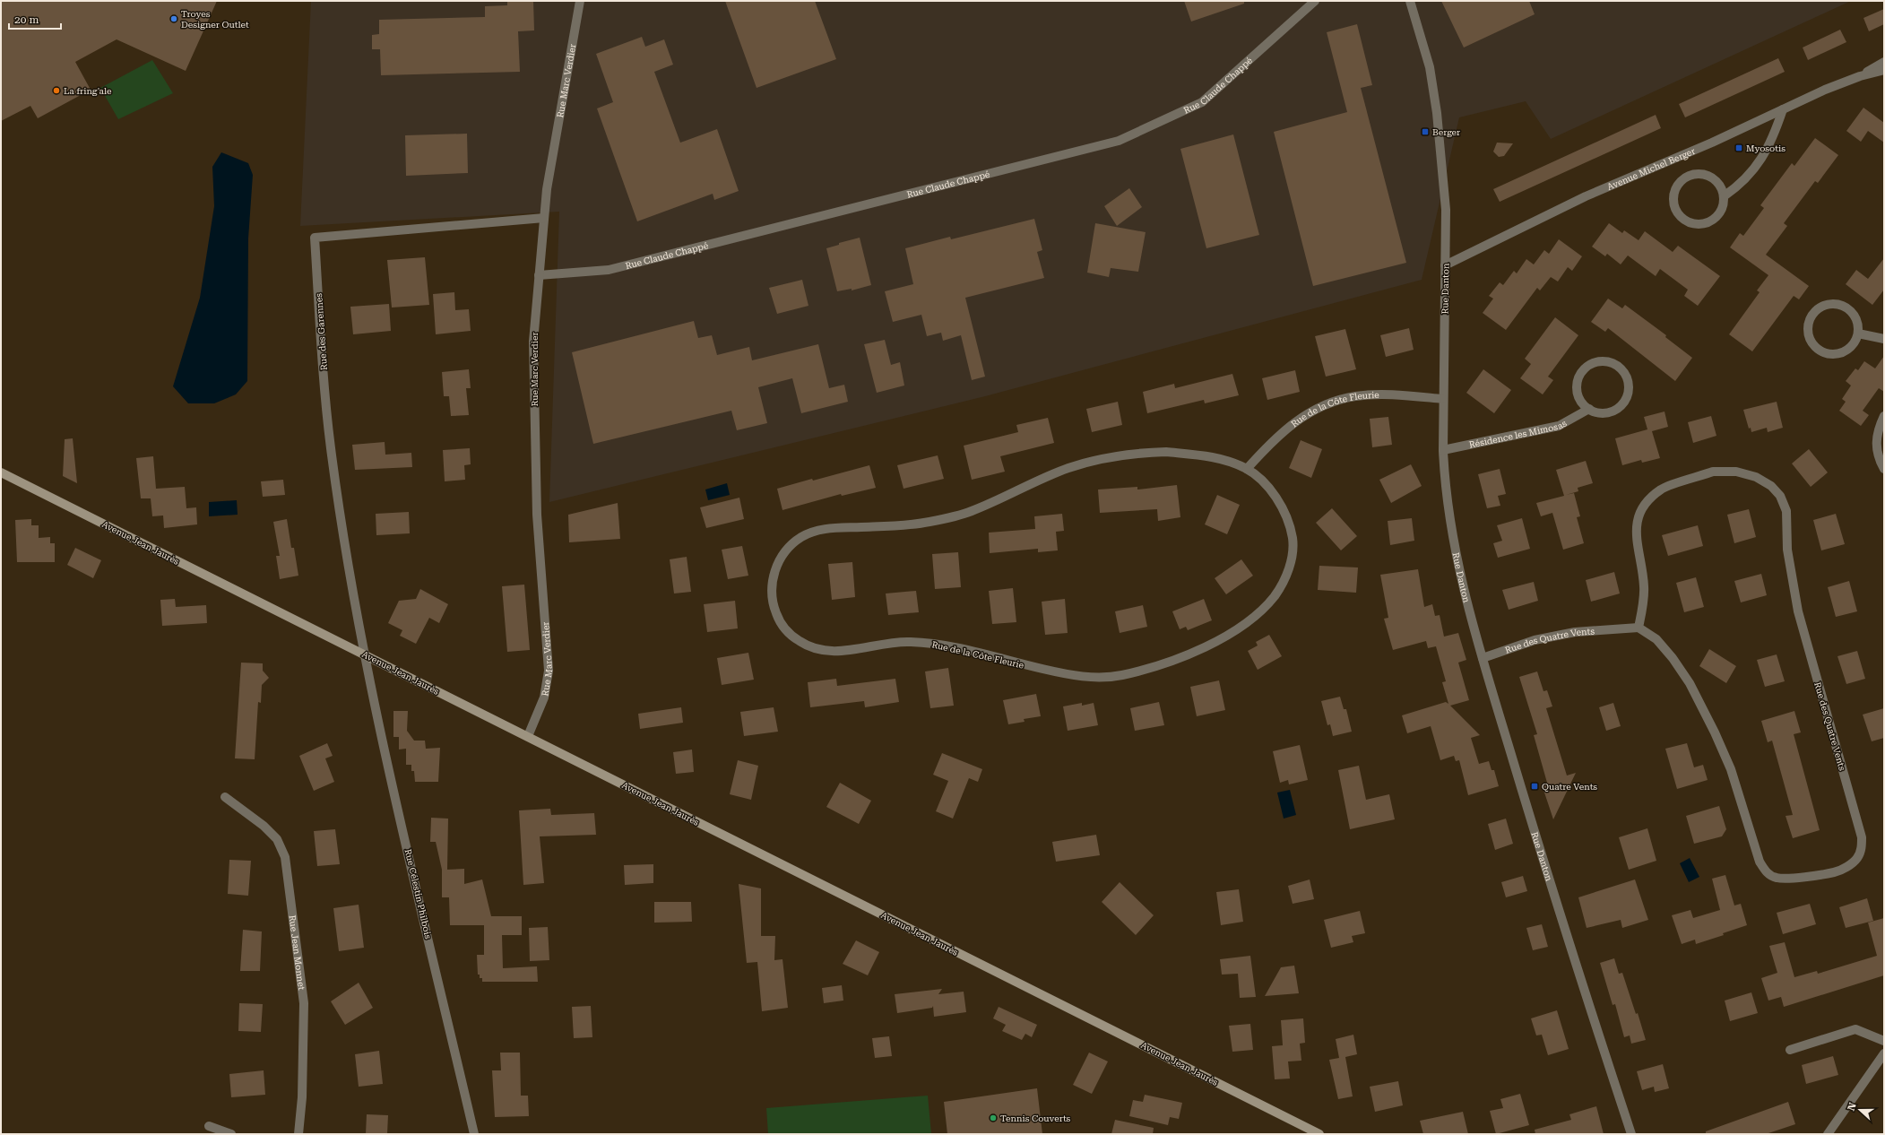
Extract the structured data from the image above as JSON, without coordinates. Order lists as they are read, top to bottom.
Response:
{
  "streets": {
    "main road": ["Avenue Jean Jaurès"],
    "street": [
      "Rue Marc Verdier",
      "Rue Claude Chappé",
      "Avenue Michel Berger",
      "Rue Danton",
      "Rue des Garennes",
      "Rue de la Côte Fleurie",
      "Résidence les Mimosas",
      "Rue des Quatre Vents",
      "Rue Célestin Philbois",
      "Rue Jean Monnet"
    ]
  },
  "crossings": [
    ["Rue Marc Verdier", "Rue Claude Chappé"],
    ["Rue Marc Verdier", "Rue des Garennes"],
    ["Rue Marc Verdier", "Avenue Jean Jaurès"],
    ["Avenue Michel Berger", "Rue Danton"],
    ["Rue Danton", "Rue de la Côte Fleurie"],
    ["Rue Danton", "Résidence les Mimosas"],
    ["Rue Danton", "Rue des Quatre Vents"],
    ["Rue des Garennes", "Avenue Jean Jaurès"],
    ["Rue des Garennes", "Rue Célestin Philbois"],
    ["Avenue Jean Jaurès", "Rue Célestin Philbois"]
  ],
  "places": {
    "other": ["Troyes Designer Outlet", "La fring'ale", "Tennis Couverts"],
    "transit": ["Berger", "Myosotis", "Quatre Vents"]
  },
  "scale_bar": "20 m",
  "north": "left"
}
